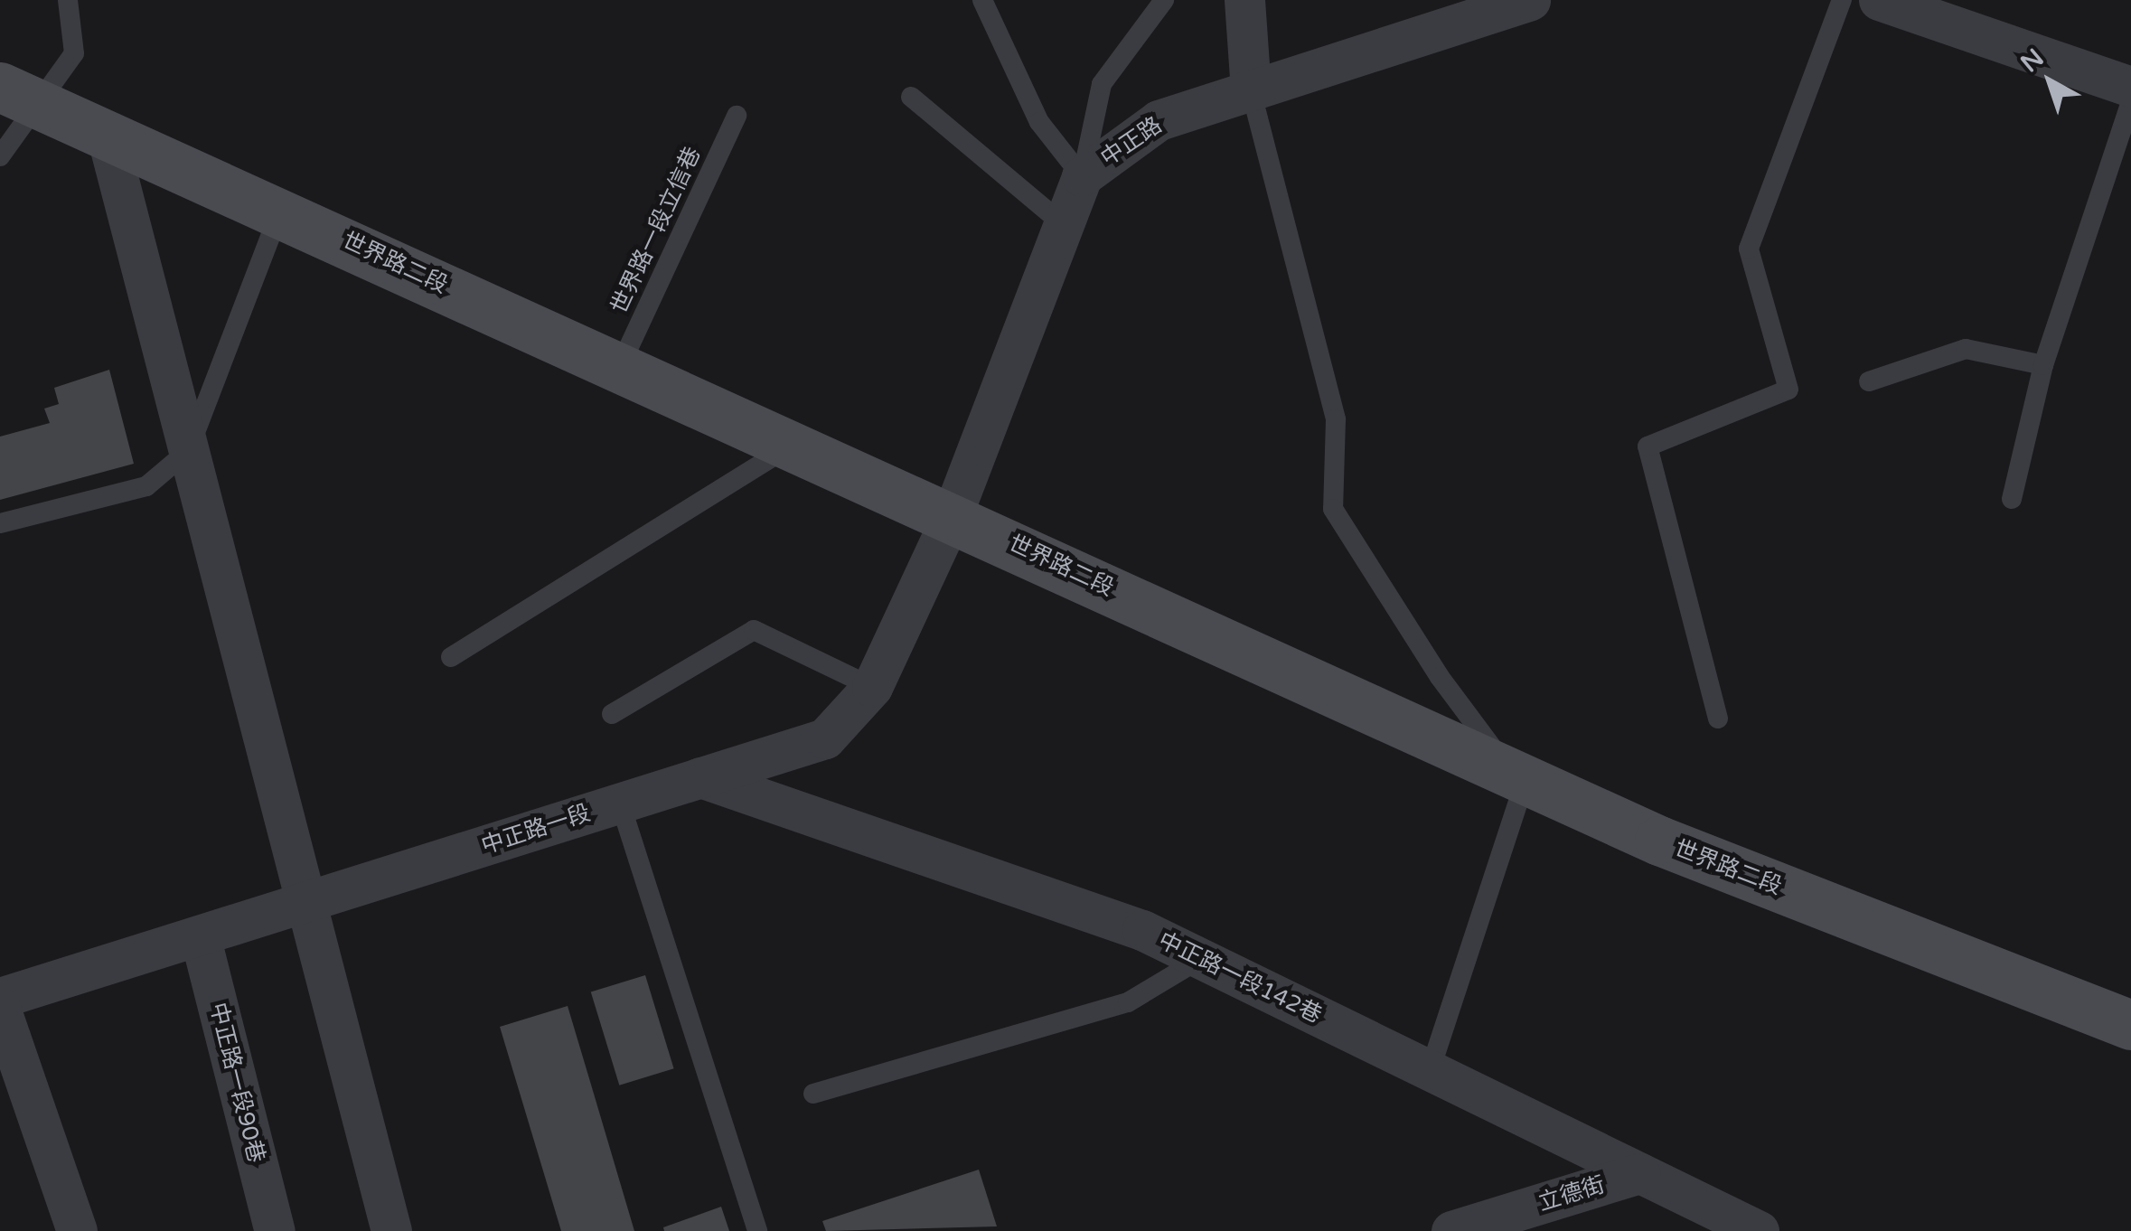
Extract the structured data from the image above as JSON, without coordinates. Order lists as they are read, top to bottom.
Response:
{
  "streets": {
    "main road": ["世界路二段"],
    "street": [
      "中正路",
      "中正路一段",
      "中正路一段142巷",
      "中正路一段90巷",
      "立德街"
    ],
    "lane": ["世界路一段立信巷"]
  },
  "crossings": [
    ["中正路", "世界路二段"],
    ["中正路", "中正路一段"],
    ["世界路一段立信巷", "世界路二段"],
    ["世界路二段", "中正路一段"],
    ["中正路一段", "中正路一段142巷"],
    ["中正路一段", "中正路一段90巷"],
    ["中正路一段142巷", "立德街"]
  ],
  "north": "top left"
}
